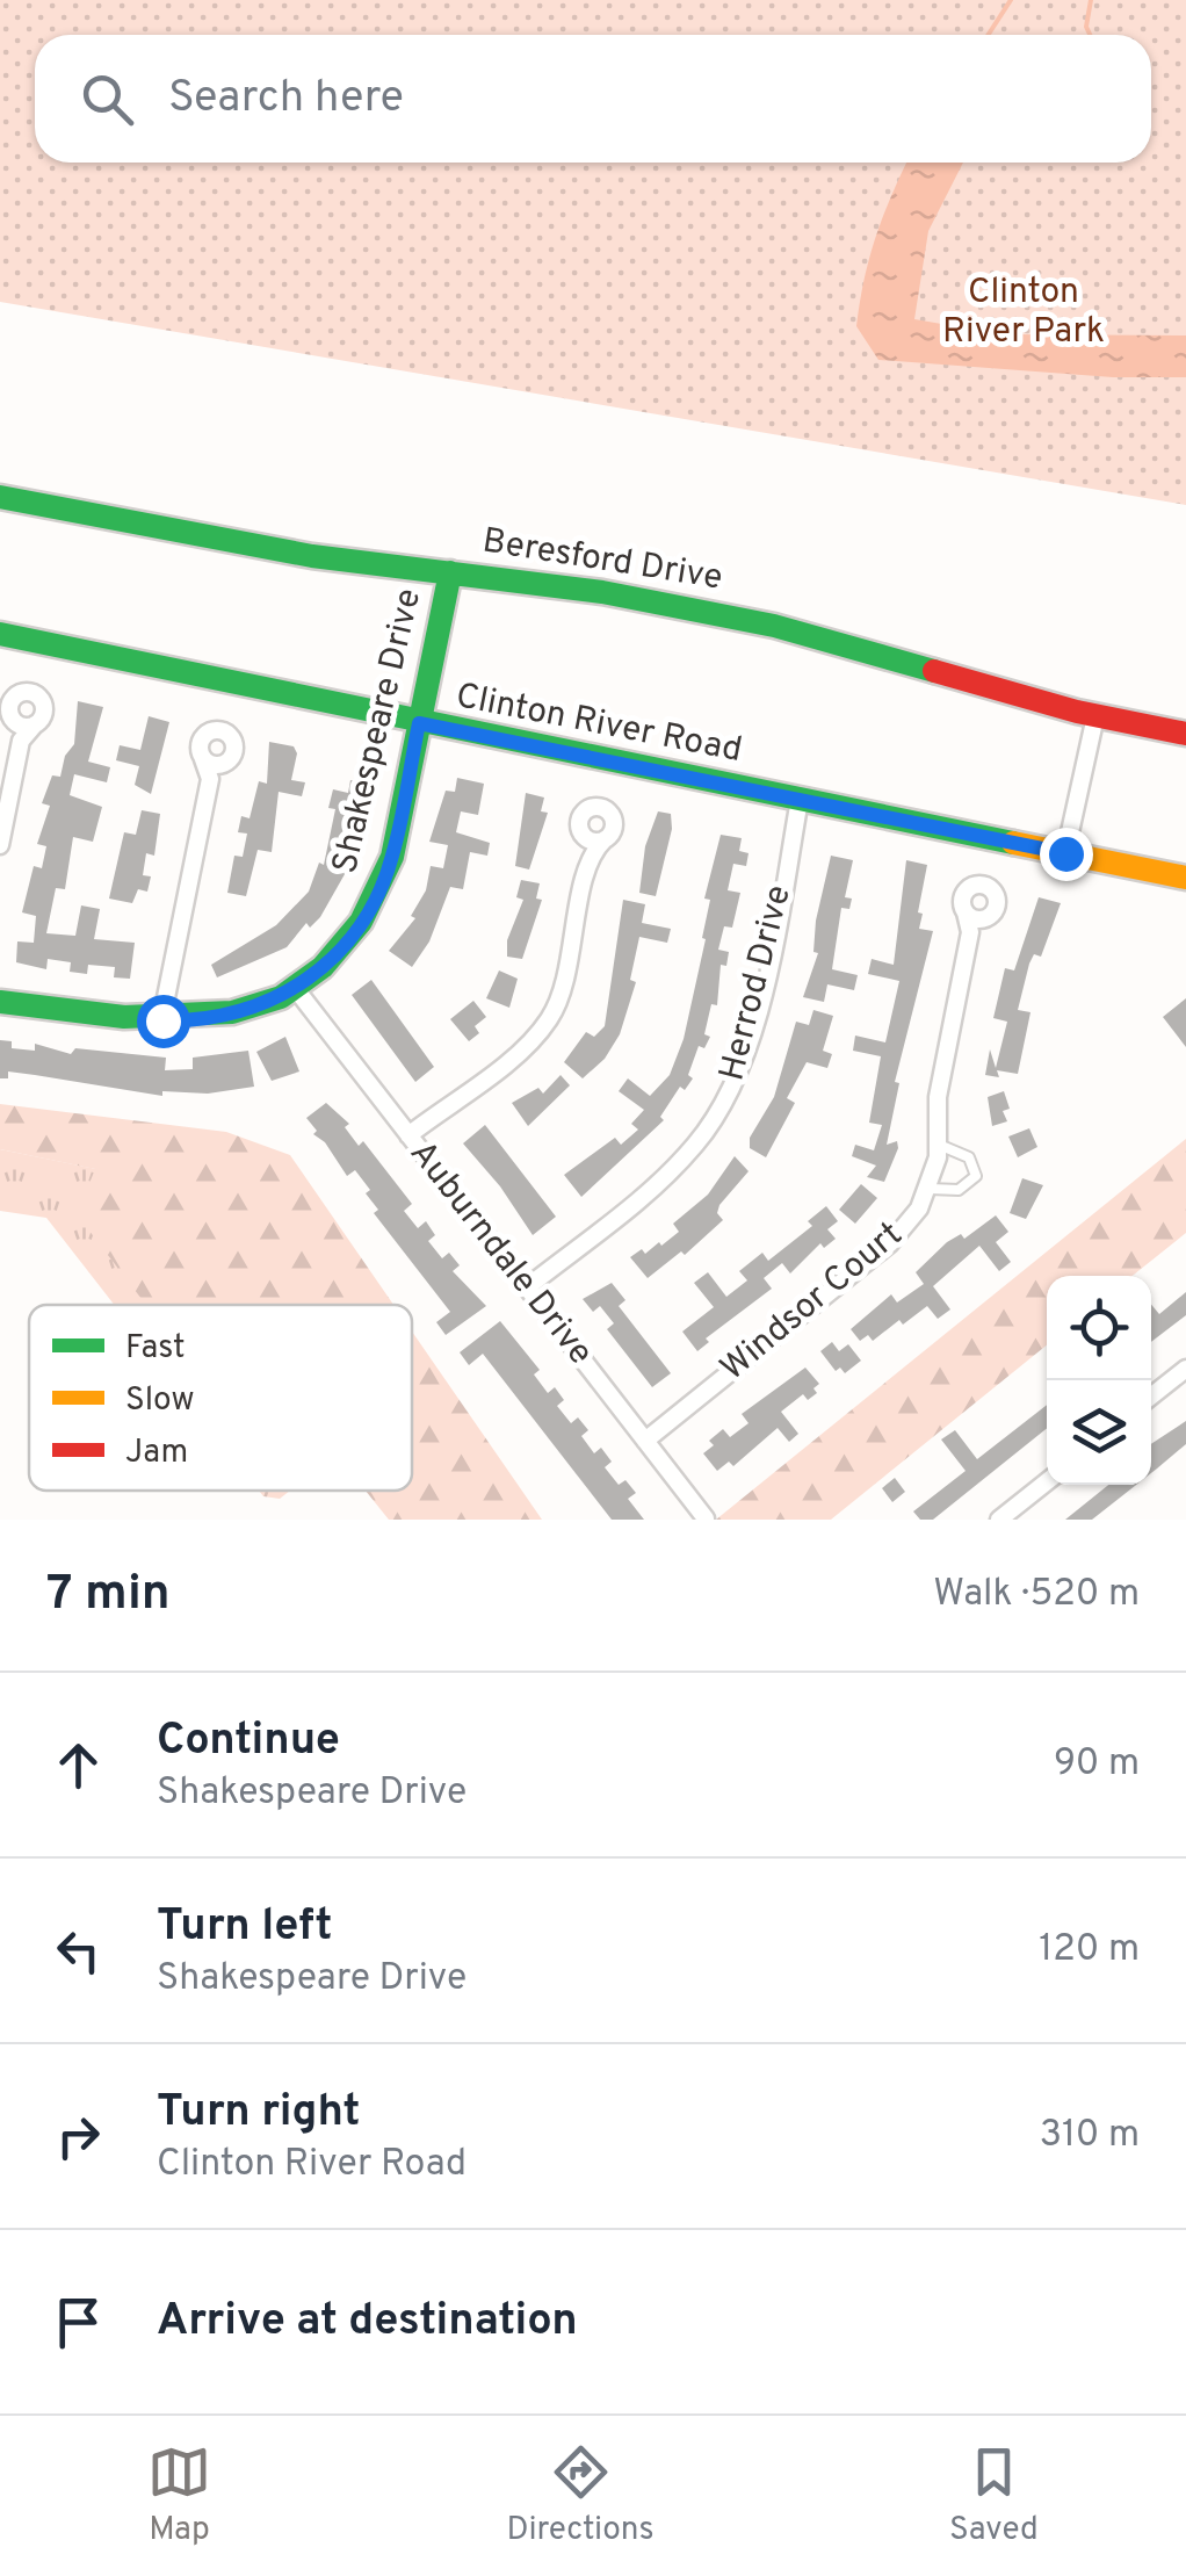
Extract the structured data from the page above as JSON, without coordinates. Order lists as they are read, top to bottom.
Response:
{
  "streets": {
    "street": [
      "Beresford Drive",
      "Clinton River Road",
      "Shakespeare Drive",
      "Herrod Drive",
      "Auburndale Drive",
      "Windsor Court"
    ]
  },
  "crossings": [
    ["Beresford Drive", "Shakespeare Drive"],
    ["Clinton River Road", "Shakespeare Drive"],
    ["Clinton River Road", "Herrod Drive"],
    ["Shakespeare Drive", "Auburndale Drive"],
    ["Herrod Drive", "Auburndale Drive"],
    ["Auburndale Drive", "Windsor Court"]
  ],
  "parks": ["Clinton River Park"],
  "legend": ["Fast", "Slow", "Jam"],
  "page": {
    "search": "Search here",
    "heading": ["7 min", "Walk · 520 m"],
    "list": [
      ["Continue", "Shakespeare Drive", "90 m"],
      ["Turn left", "Shakespeare Drive", "120 m"],
      ["Turn right", "Clinton River Road", "310 m"],
      "Arrive at destination"
    ],
    "nav": ["Map", "Directions", "Saved"]
  }
}
